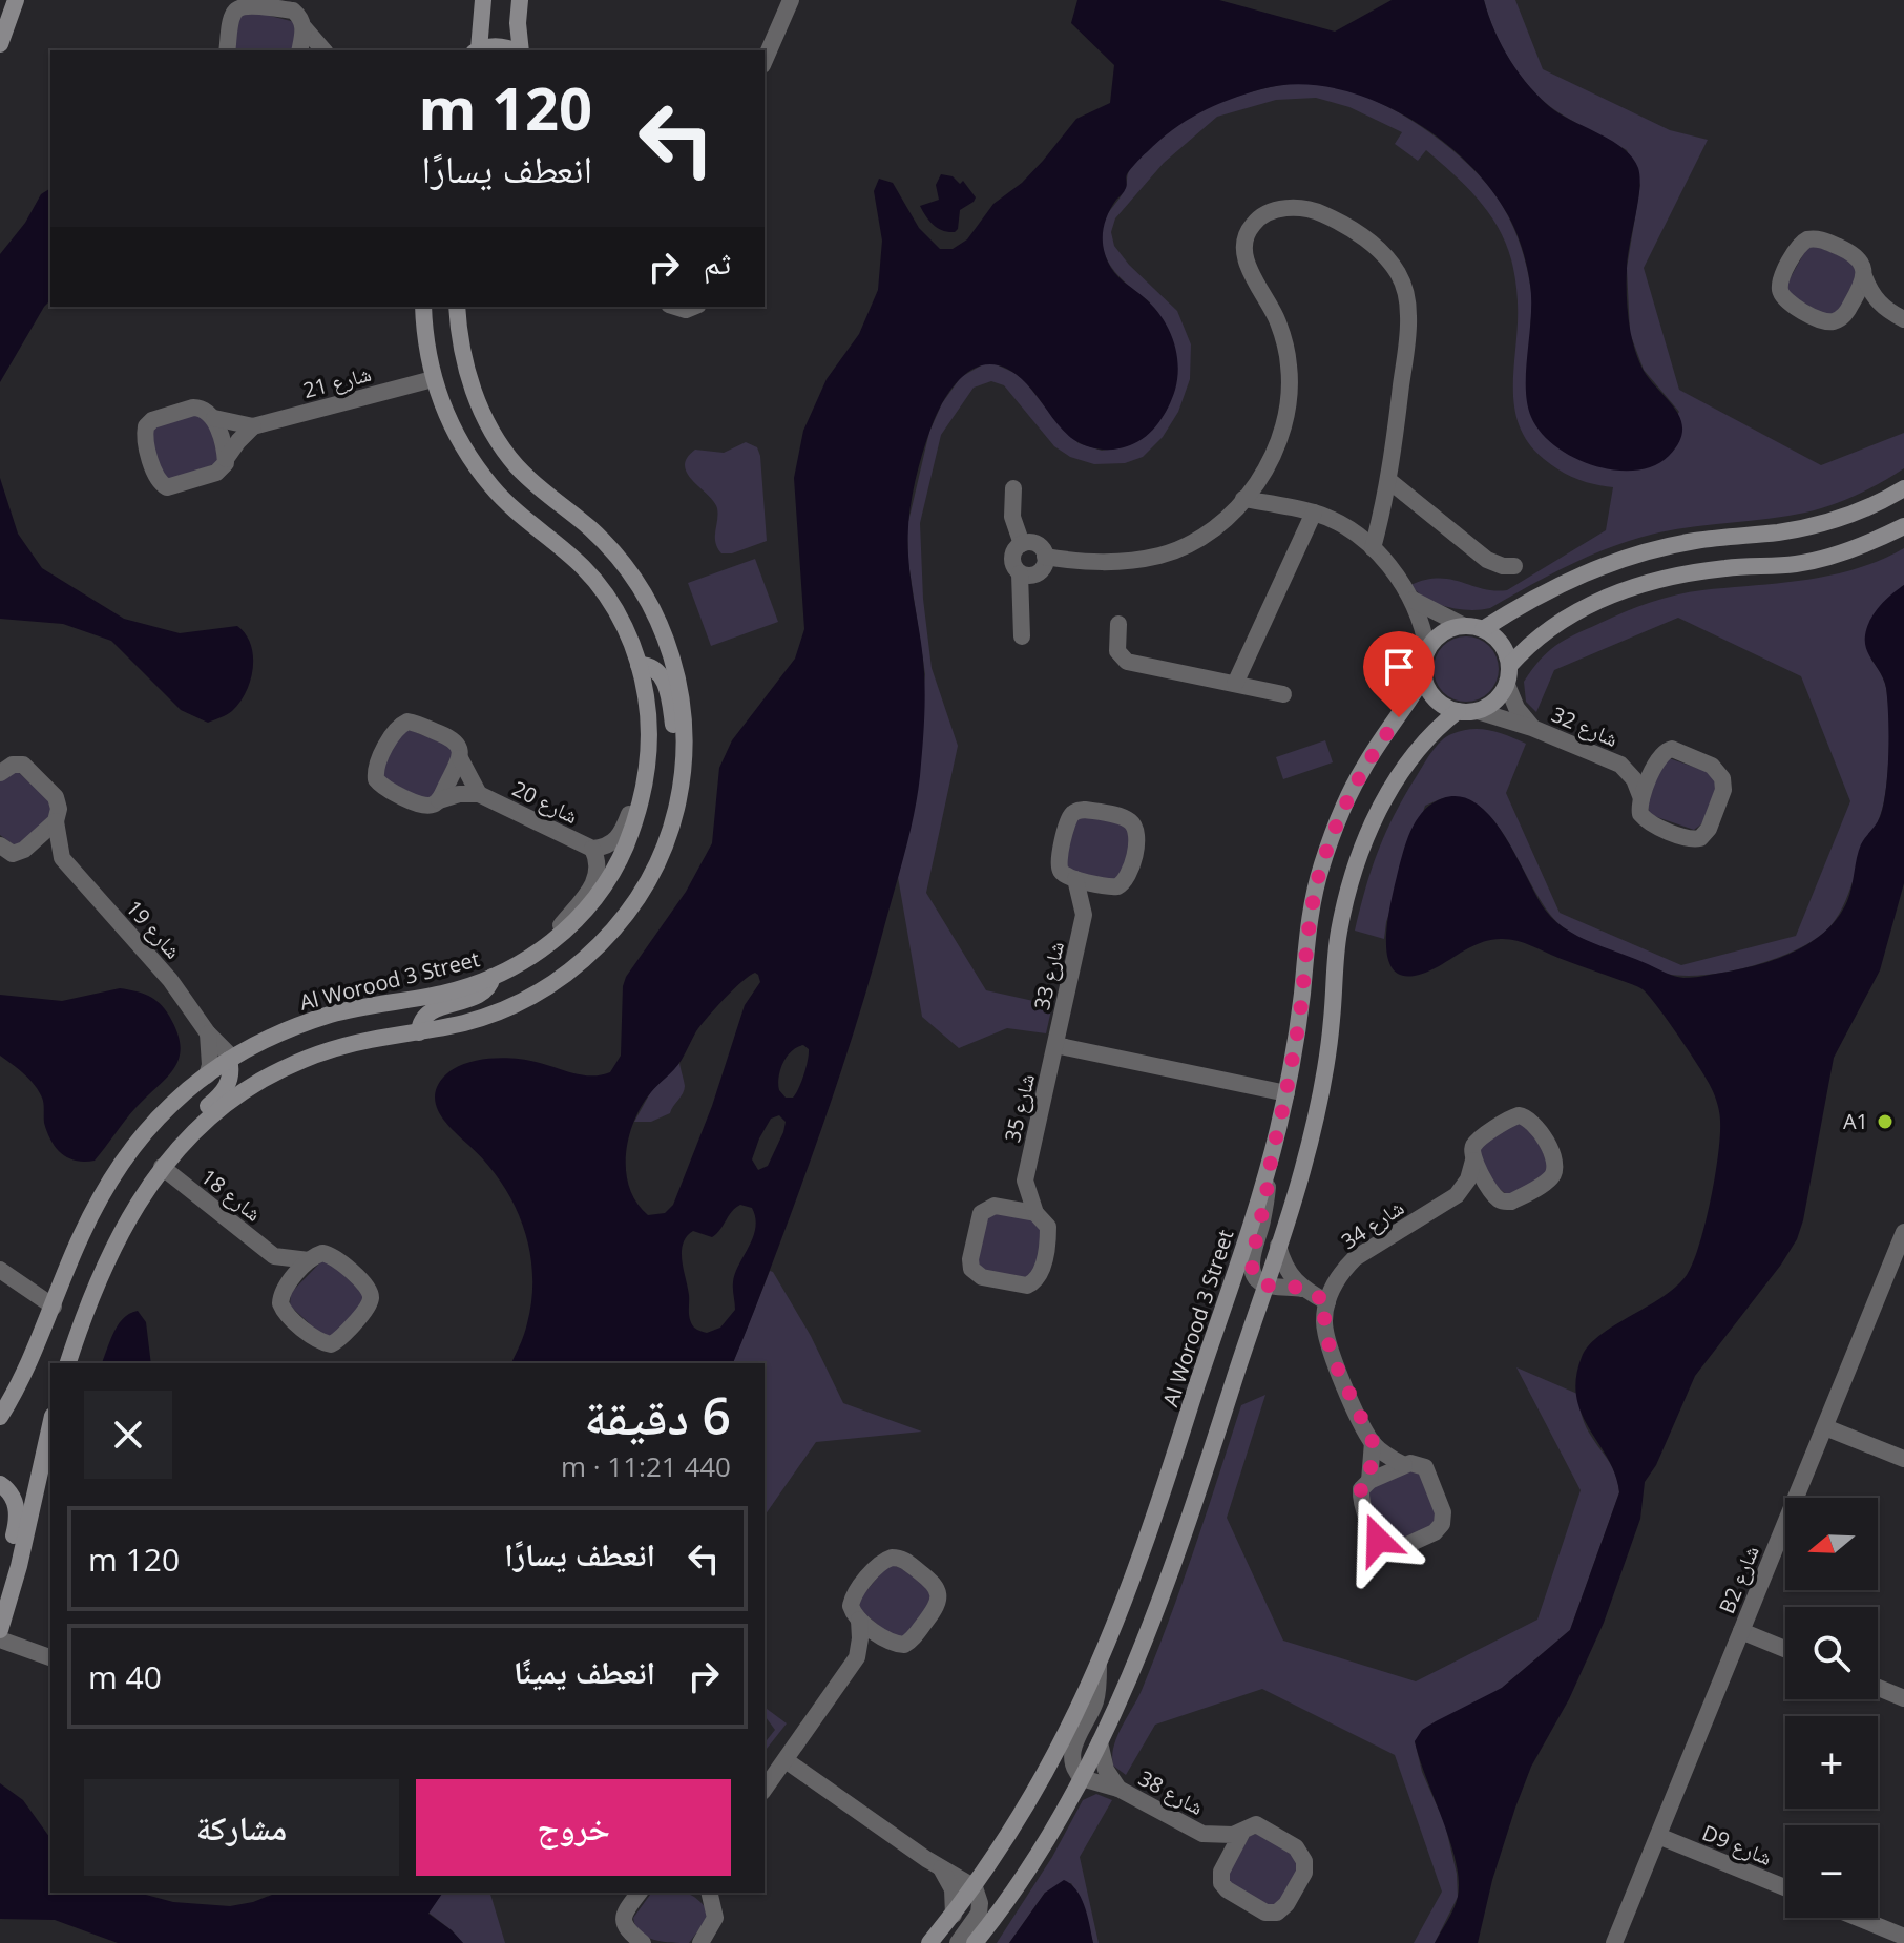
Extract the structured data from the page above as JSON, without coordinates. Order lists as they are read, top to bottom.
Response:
{
  "streets": {
    "street": [
      "شارع 21",
      "شارع 32",
      "شارع 20",
      "شارع 19",
      "شارع 33",
      "Al Worood 3 Street",
      "شارع 35",
      "شارع 18",
      "شارع 34",
      "B2 شارع",
      "شارع 38",
      "D9 شارع"
    ]
  },
  "crossings": [
    ["شارع 21", "Al Worood 3 Street"],
    ["شارع 32", "Al Worood 3 Street"],
    ["شارع 20", "Al Worood 3 Street"],
    ["شارع 19", "Al Worood 3 Street"],
    ["شارع 33", "شارع 35"],
    ["B2 شارع", "D9 شارع"]
  ],
  "places": ["A1"],
  "north": "left",
  "page": {
    "turn": ["120 m", "انعطف يسارًا"],
    "then": "ثم",
    "heading": ["6 دقيقة", "440 m · 11:21"],
    "map_buttons": ["+", "−"],
    "list": [
      {
        "name": "انعطف يسارًا",
        "value": "120 m"
      },
      {
        "name": "انعطف يمينًا",
        "value": "40 m"
      }
    ],
    "buttons": ["خروج", "مشاركة"]
  }
}
